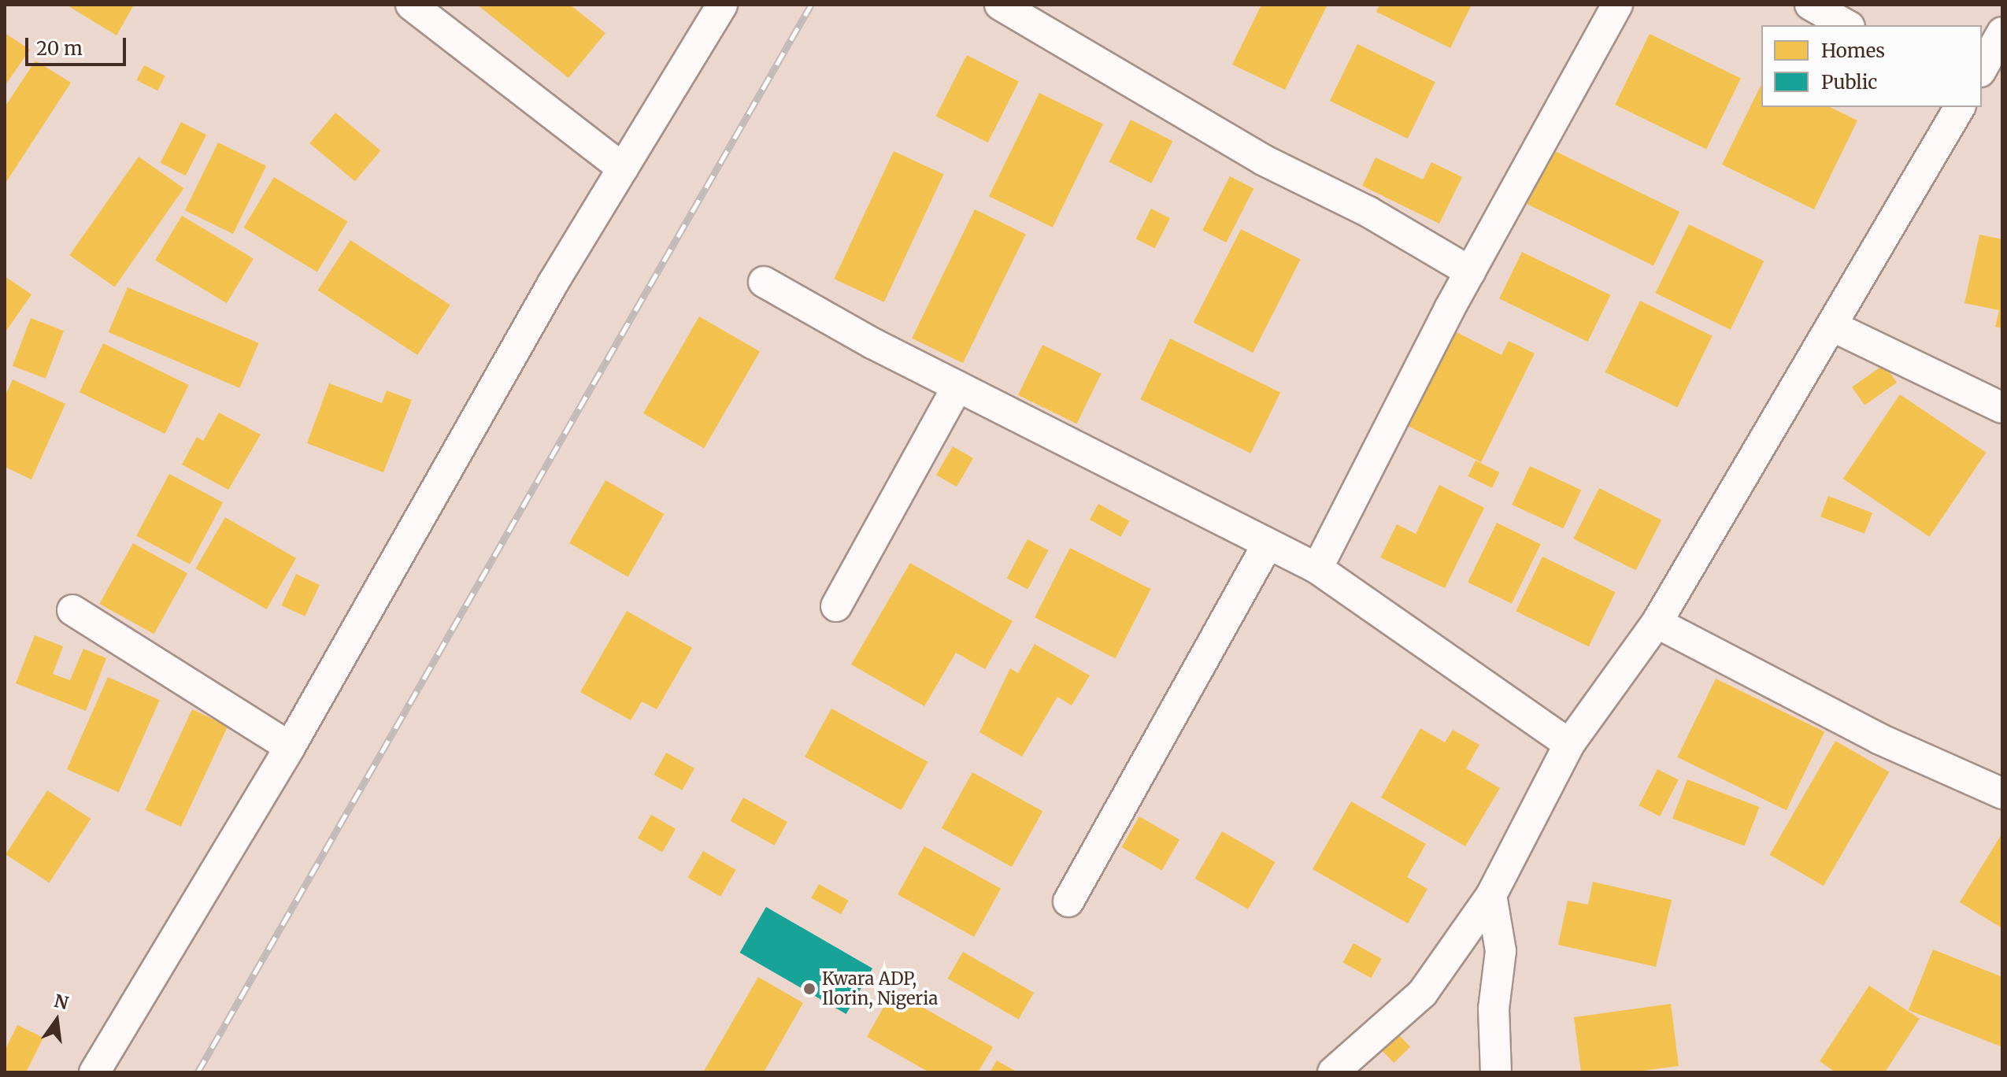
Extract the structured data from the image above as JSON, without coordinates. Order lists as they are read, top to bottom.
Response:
{
  "places": ["Kwara ADP, Ilorin, Nigeria"],
  "legend": ["Homes", "Public"],
  "scale_bar": "20 m",
  "north": "top"
}
